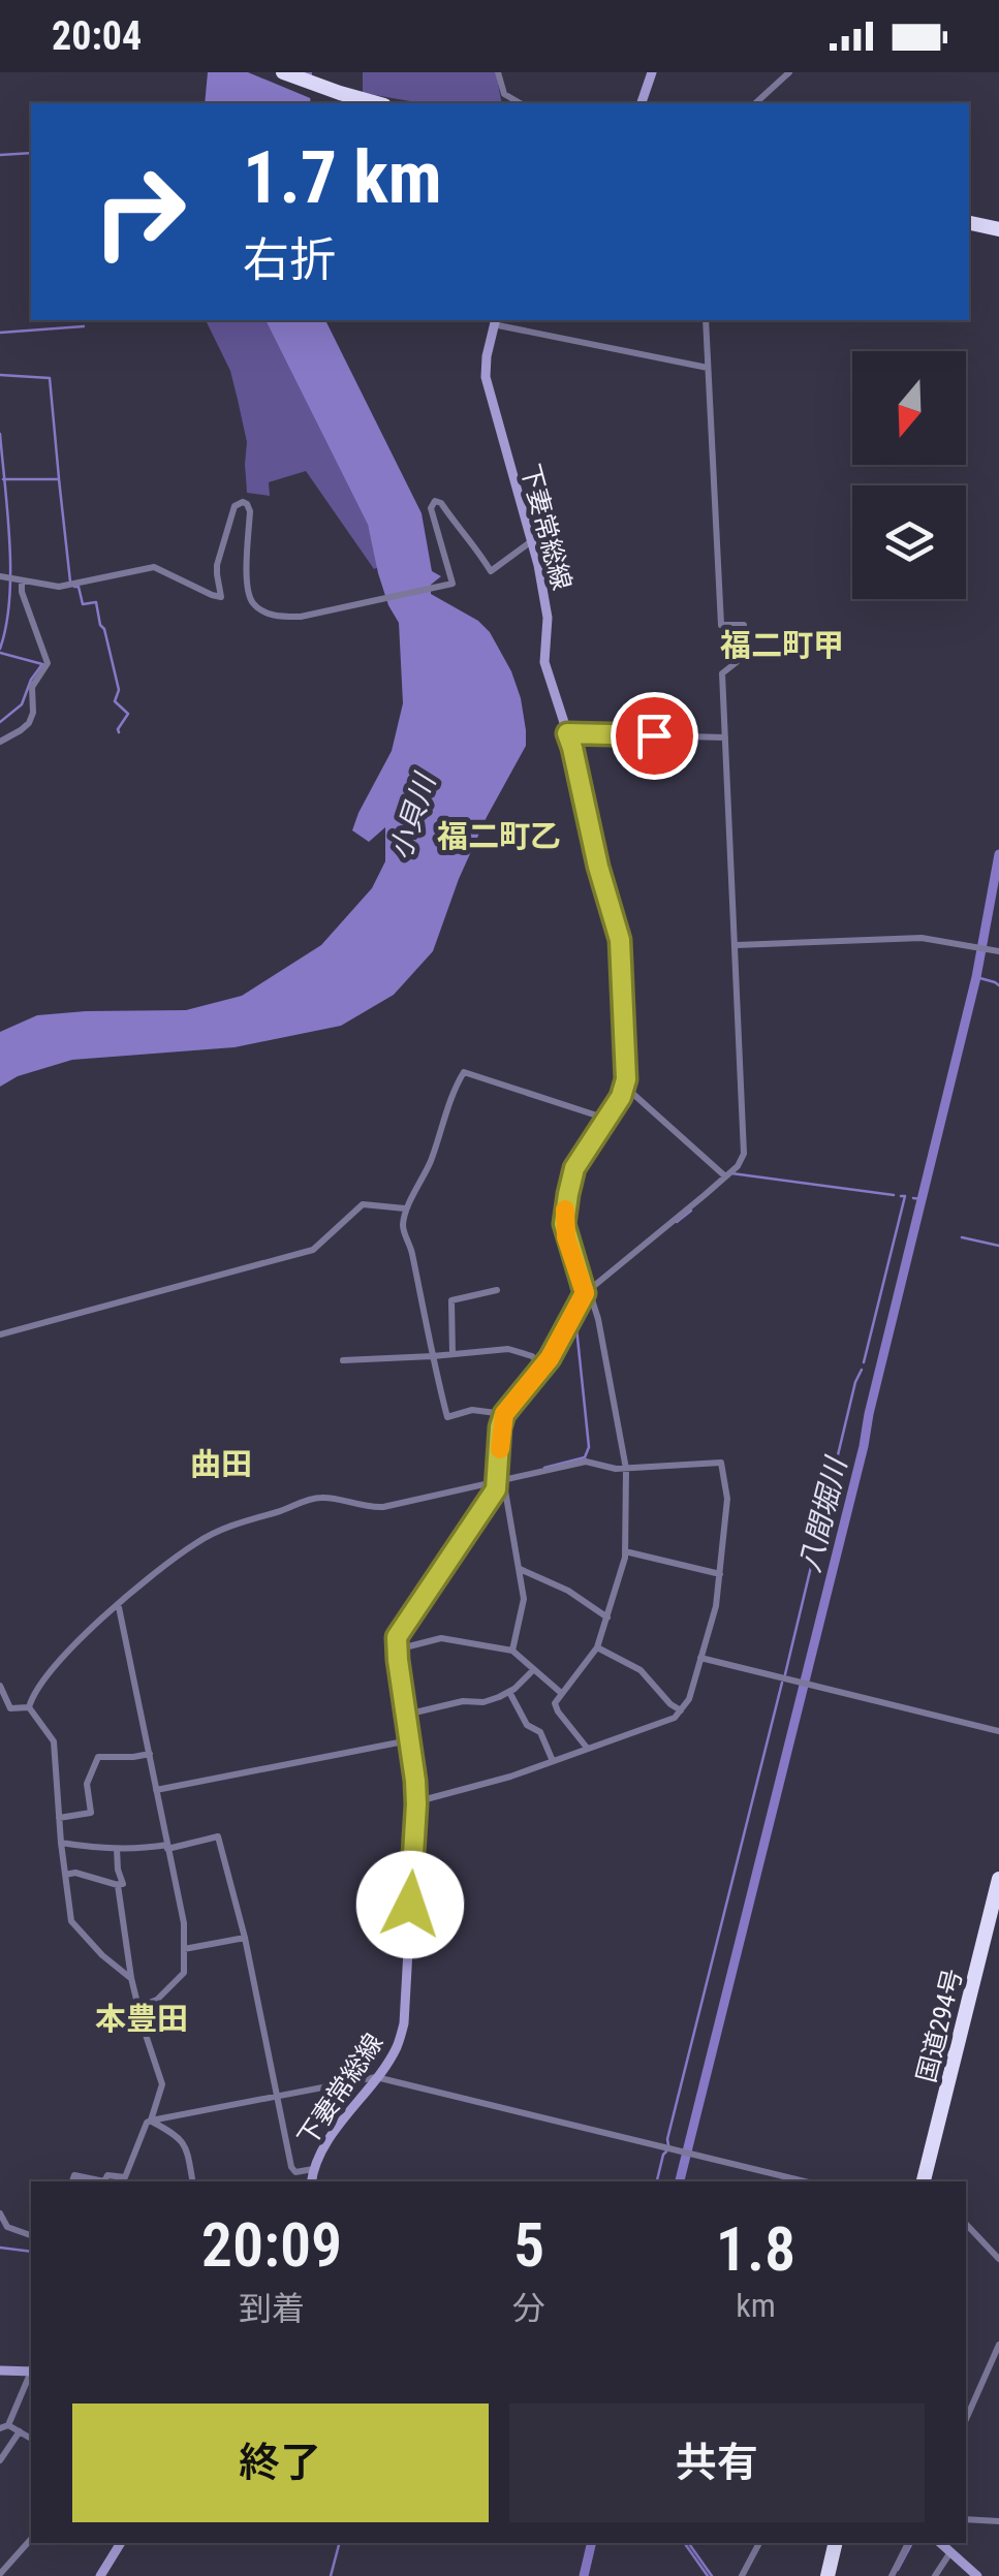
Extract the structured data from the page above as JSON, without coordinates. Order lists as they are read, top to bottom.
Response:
{
  "streets": {
    "highway": ["国道294号"],
    "main road": ["下妻常総線"]
  },
  "districts": [
    "福二町甲",
    "福二町乙",
    "曲田",
    "本豊田"
  ],
  "water": ["小貝川", "八間堀川"],
  "north": "bottom",
  "page": {
    "status": "20:04",
    "turn": ["1.7 km", "右折"],
    "eta": [
      "20:09",
      "到着",
      "5",
      "分",
      "1.8",
      "km"
    ],
    "buttons": ["終了", "共有"]
  }
}
